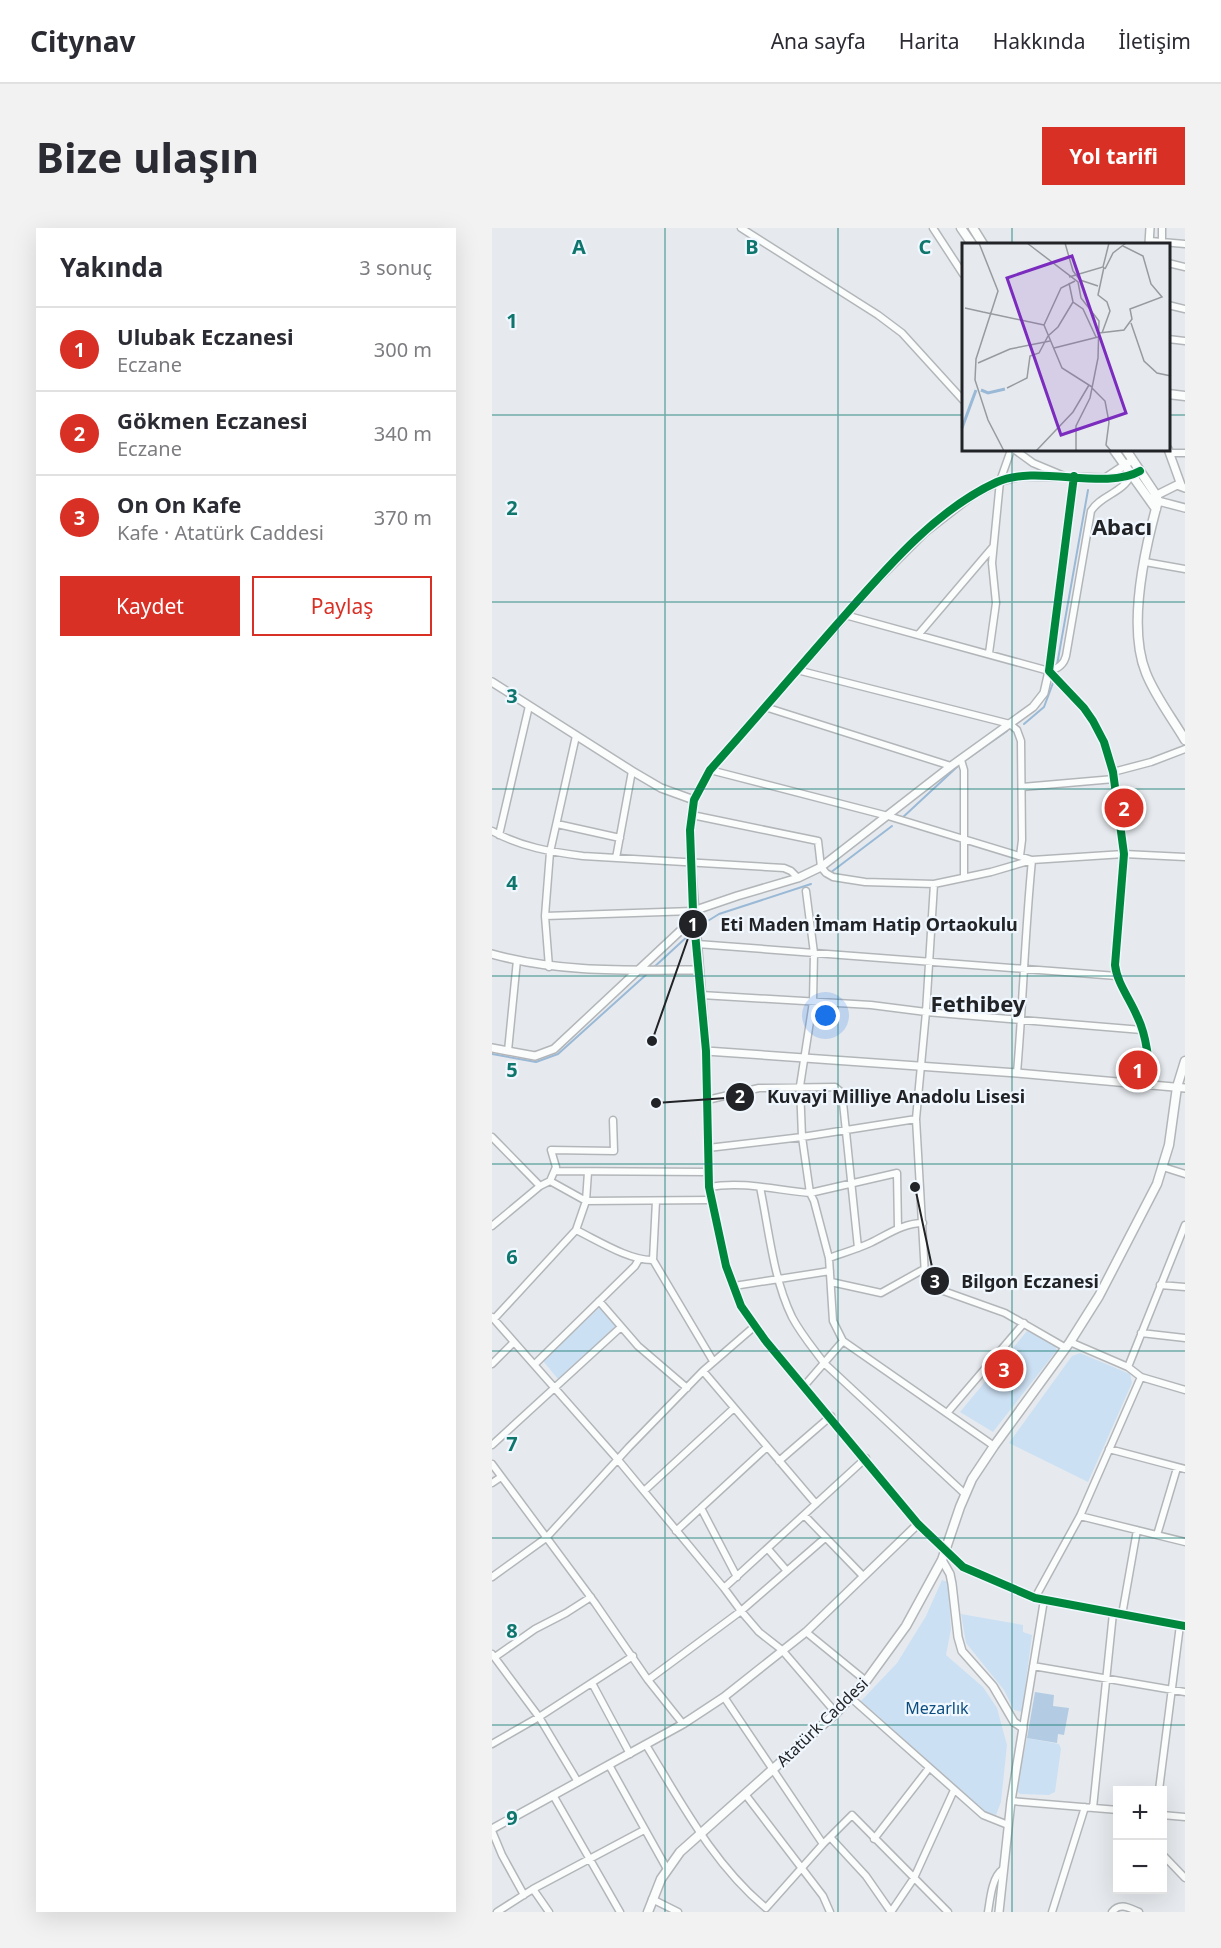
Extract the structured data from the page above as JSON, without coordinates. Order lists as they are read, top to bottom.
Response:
{
  "streets": {
    "main road": ["Atatürk Caddesi"]
  },
  "districts": ["Abacı", "Fethibey"],
  "parks": ["Mezarlık"],
  "places": ["Eti Maden İmam Hatip Ortaokulu", "Kuvayi Milliye Anadolu Lisesi", "Bilgon Eczanesi"],
  "page": {
    "header": "Citynav",
    "nav": [
      "Ana sayfa",
      "Harita",
      "Hakkında",
      "İletişim"
    ],
    "buttons": [
      "Yol tarifi",
      ["Kaydet", "Paylaş"]
    ],
    "title": "Bize ulaşın",
    "heading": ["Yakında", "3 sonuç"],
    "list": [
      {
        "mark": "1",
        "name": "Ulubak Eczanesi",
        "note": "Eczane",
        "value": "300 m"
      },
      {
        "mark": "2",
        "name": "Gökmen Eczanesi",
        "note": "Eczane",
        "value": "340 m"
      },
      {
        "mark": "3",
        "name": "On On Kafe",
        "note": "Kafe · Atatürk Caddesi",
        "value": "370 m"
      }
    ],
    "pins": ["2", "1", "3"],
    "map_buttons": ["+", "−"]
  },
  "grid": {
    "columns": ["A", "B", "C"],
    "rows": [
      "1",
      "2",
      "3",
      "4",
      "5",
      "6",
      "7",
      "8",
      "9"
    ]
  }
}
